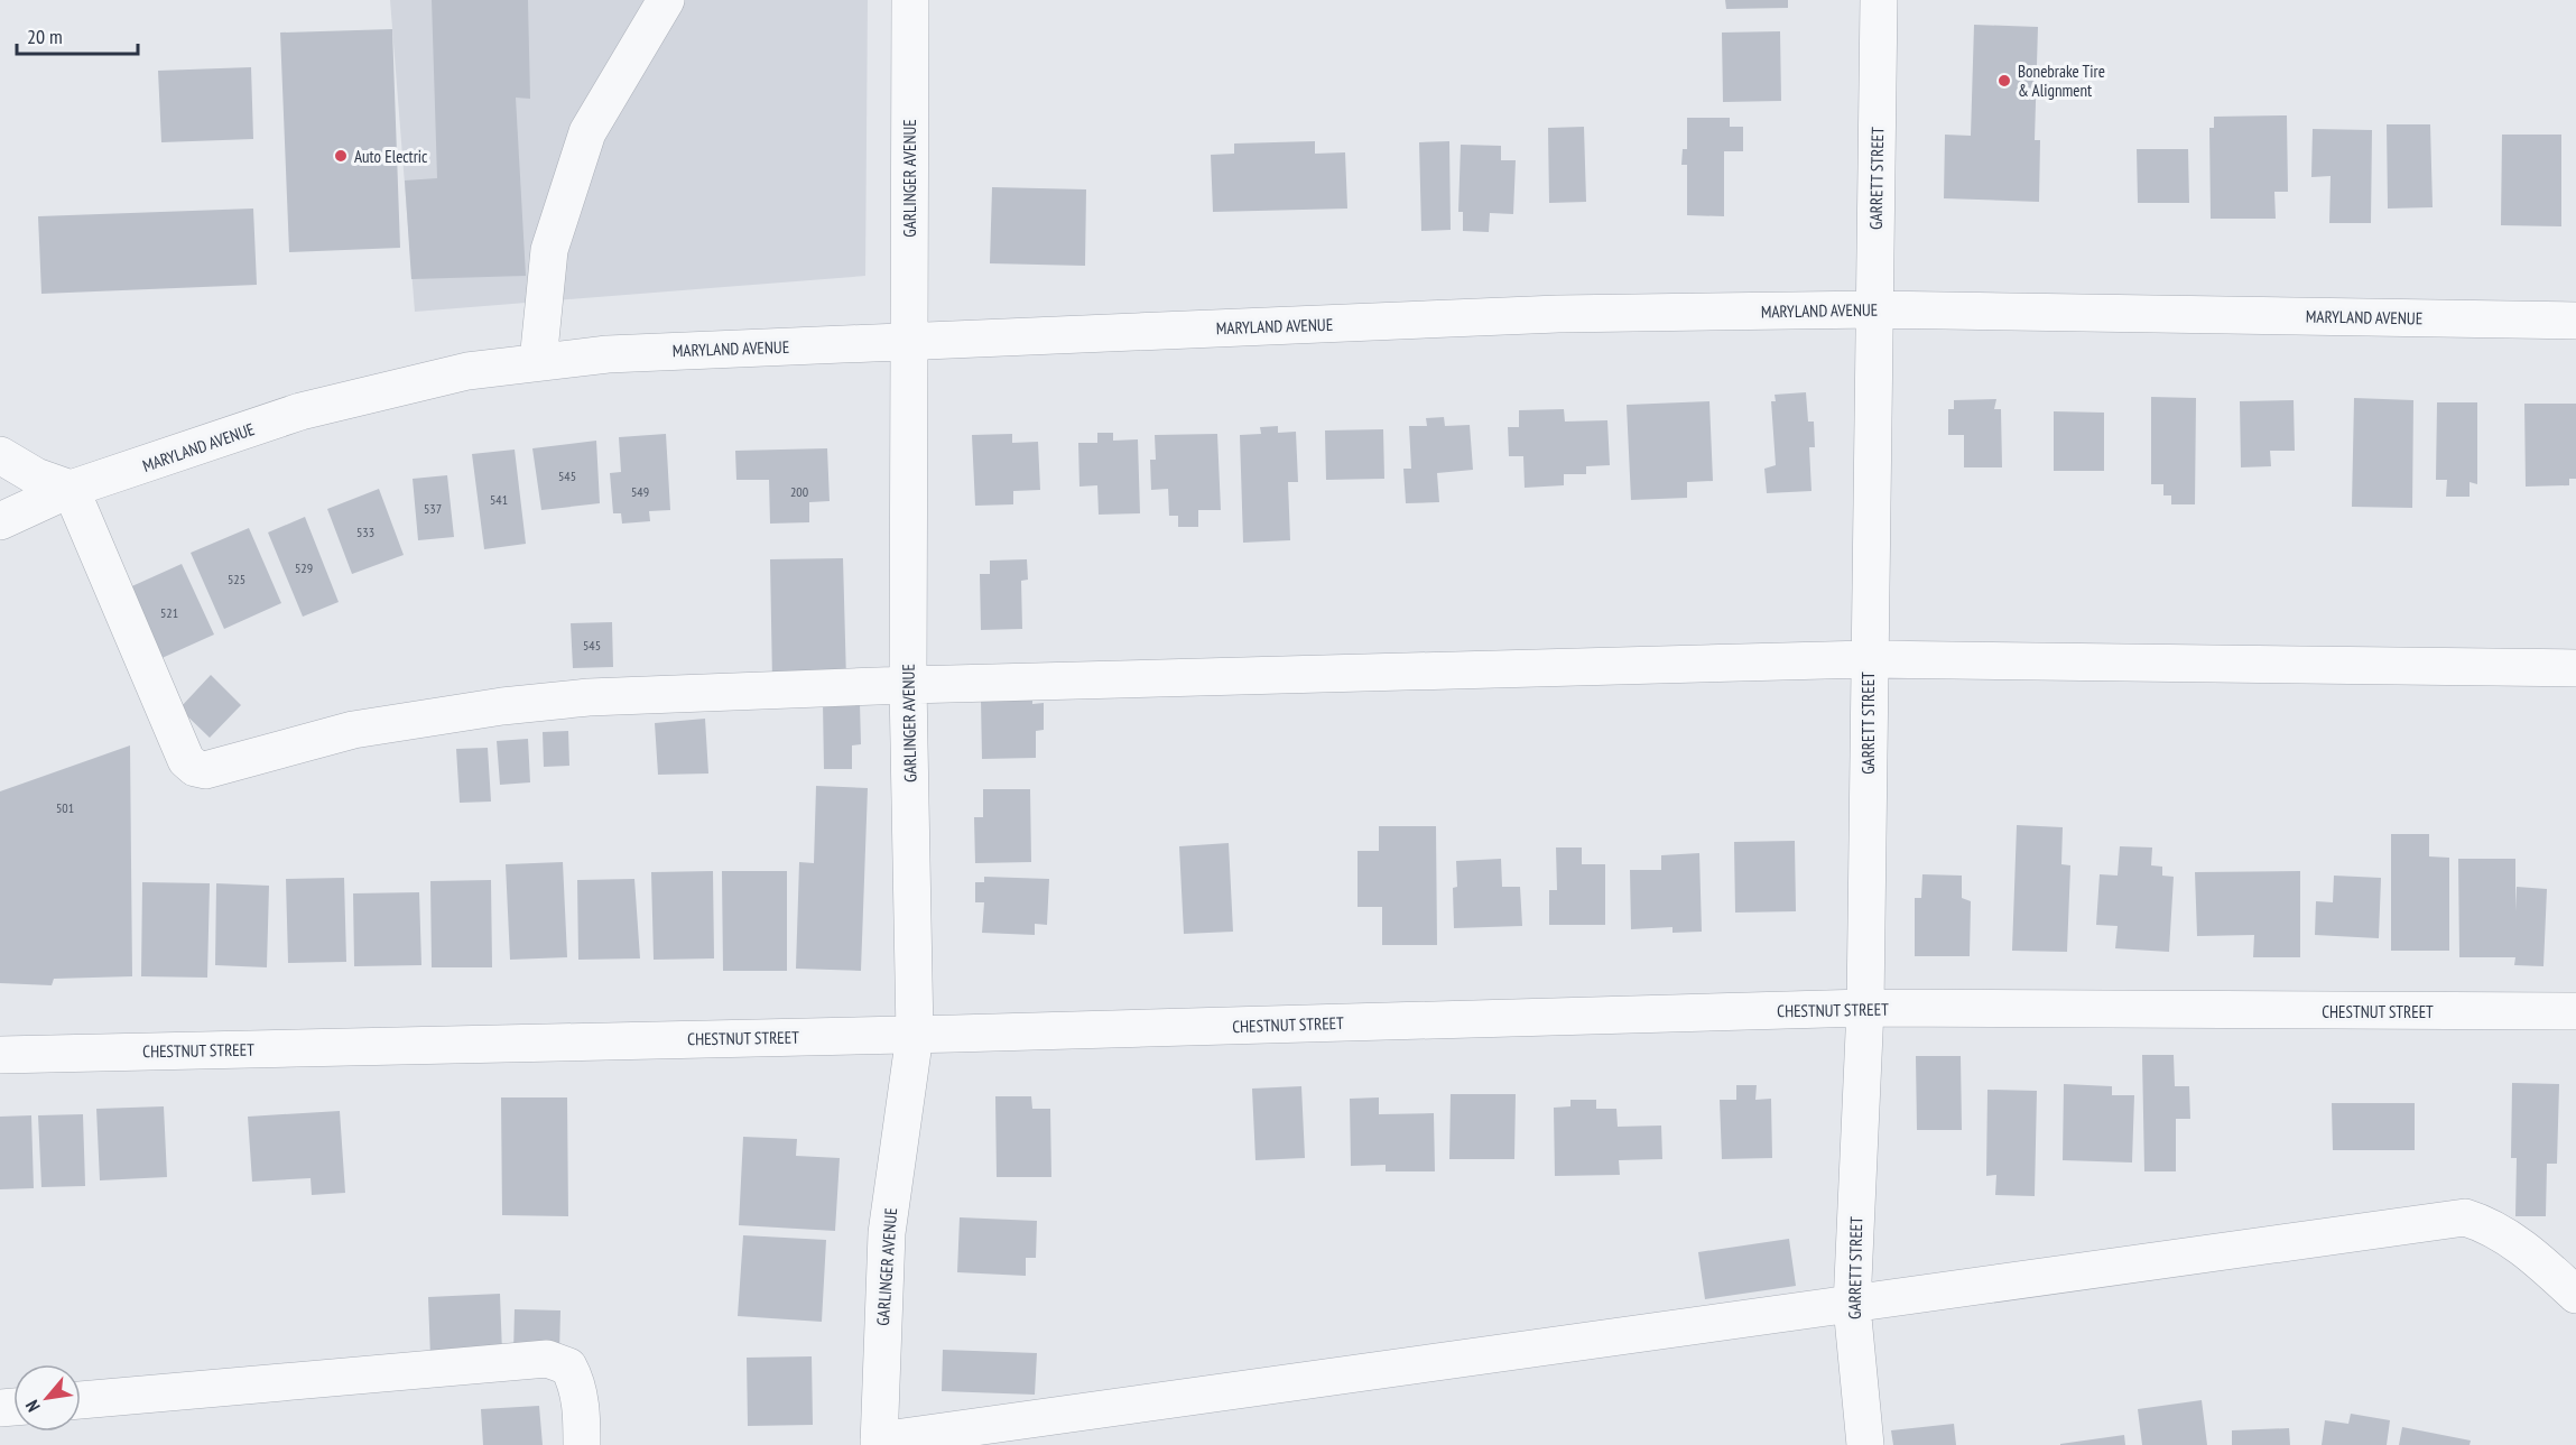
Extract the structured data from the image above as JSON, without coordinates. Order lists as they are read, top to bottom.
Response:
{
  "streets": {
    "street": [
      "GARLINGER AVENUE",
      "GARRETT STREET",
      "MARYLAND AVENUE",
      "CHESTNUT STREET"
    ]
  },
  "crossings": [
    ["GARLINGER AVENUE", "MARYLAND AVENUE"],
    ["GARLINGER AVENUE", "CHESTNUT STREET"],
    ["GARRETT STREET", "MARYLAND AVENUE"],
    ["GARRETT STREET", "CHESTNUT STREET"]
  ],
  "places": ["Bonebrake Tire & Alignment", "Auto Electric"],
  "house_numbers": [
    "545",
    "549",
    "200",
    "541",
    "537",
    "533",
    "529",
    "525",
    "521",
    "545",
    "501"
  ],
  "scale_bar": "20 m",
  "north": "bottom left"
}
